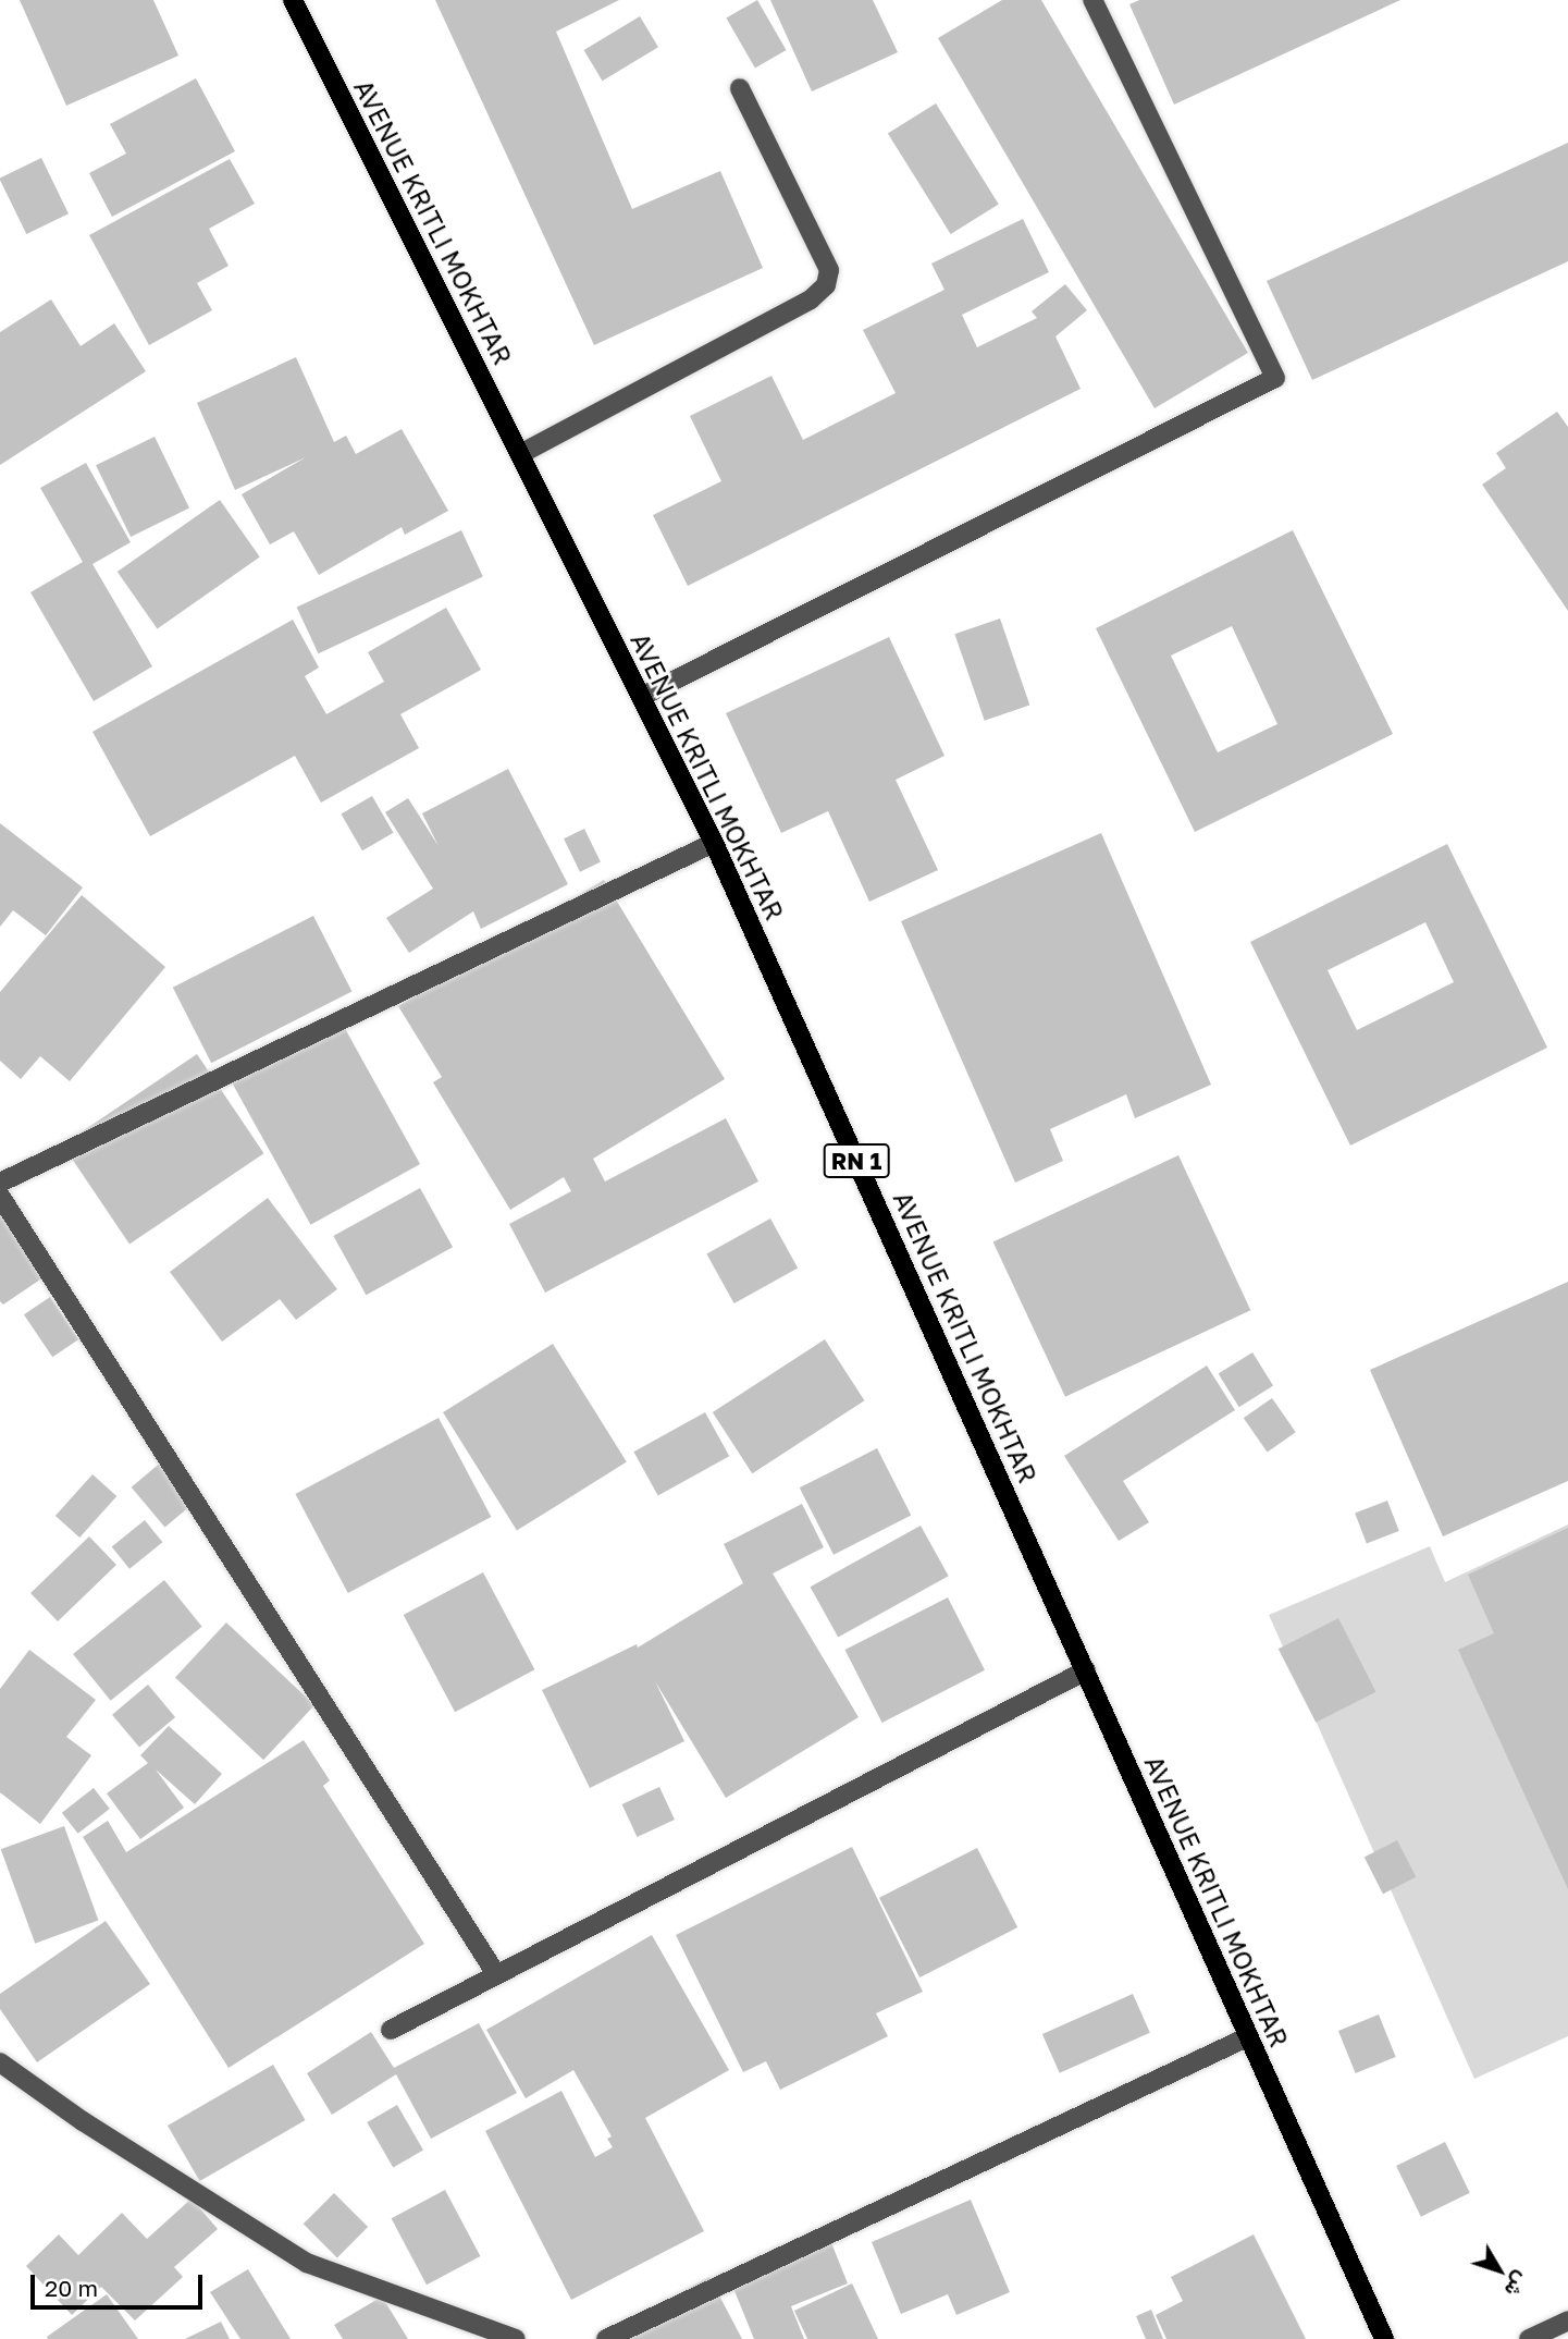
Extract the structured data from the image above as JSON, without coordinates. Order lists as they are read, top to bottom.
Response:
{
  "streets": {
    "main road": ["AVENUE KRITLI MOKHTAR", "RN 1"]
  },
  "scale_bar": "20 m",
  "north": "bottom right"
}
